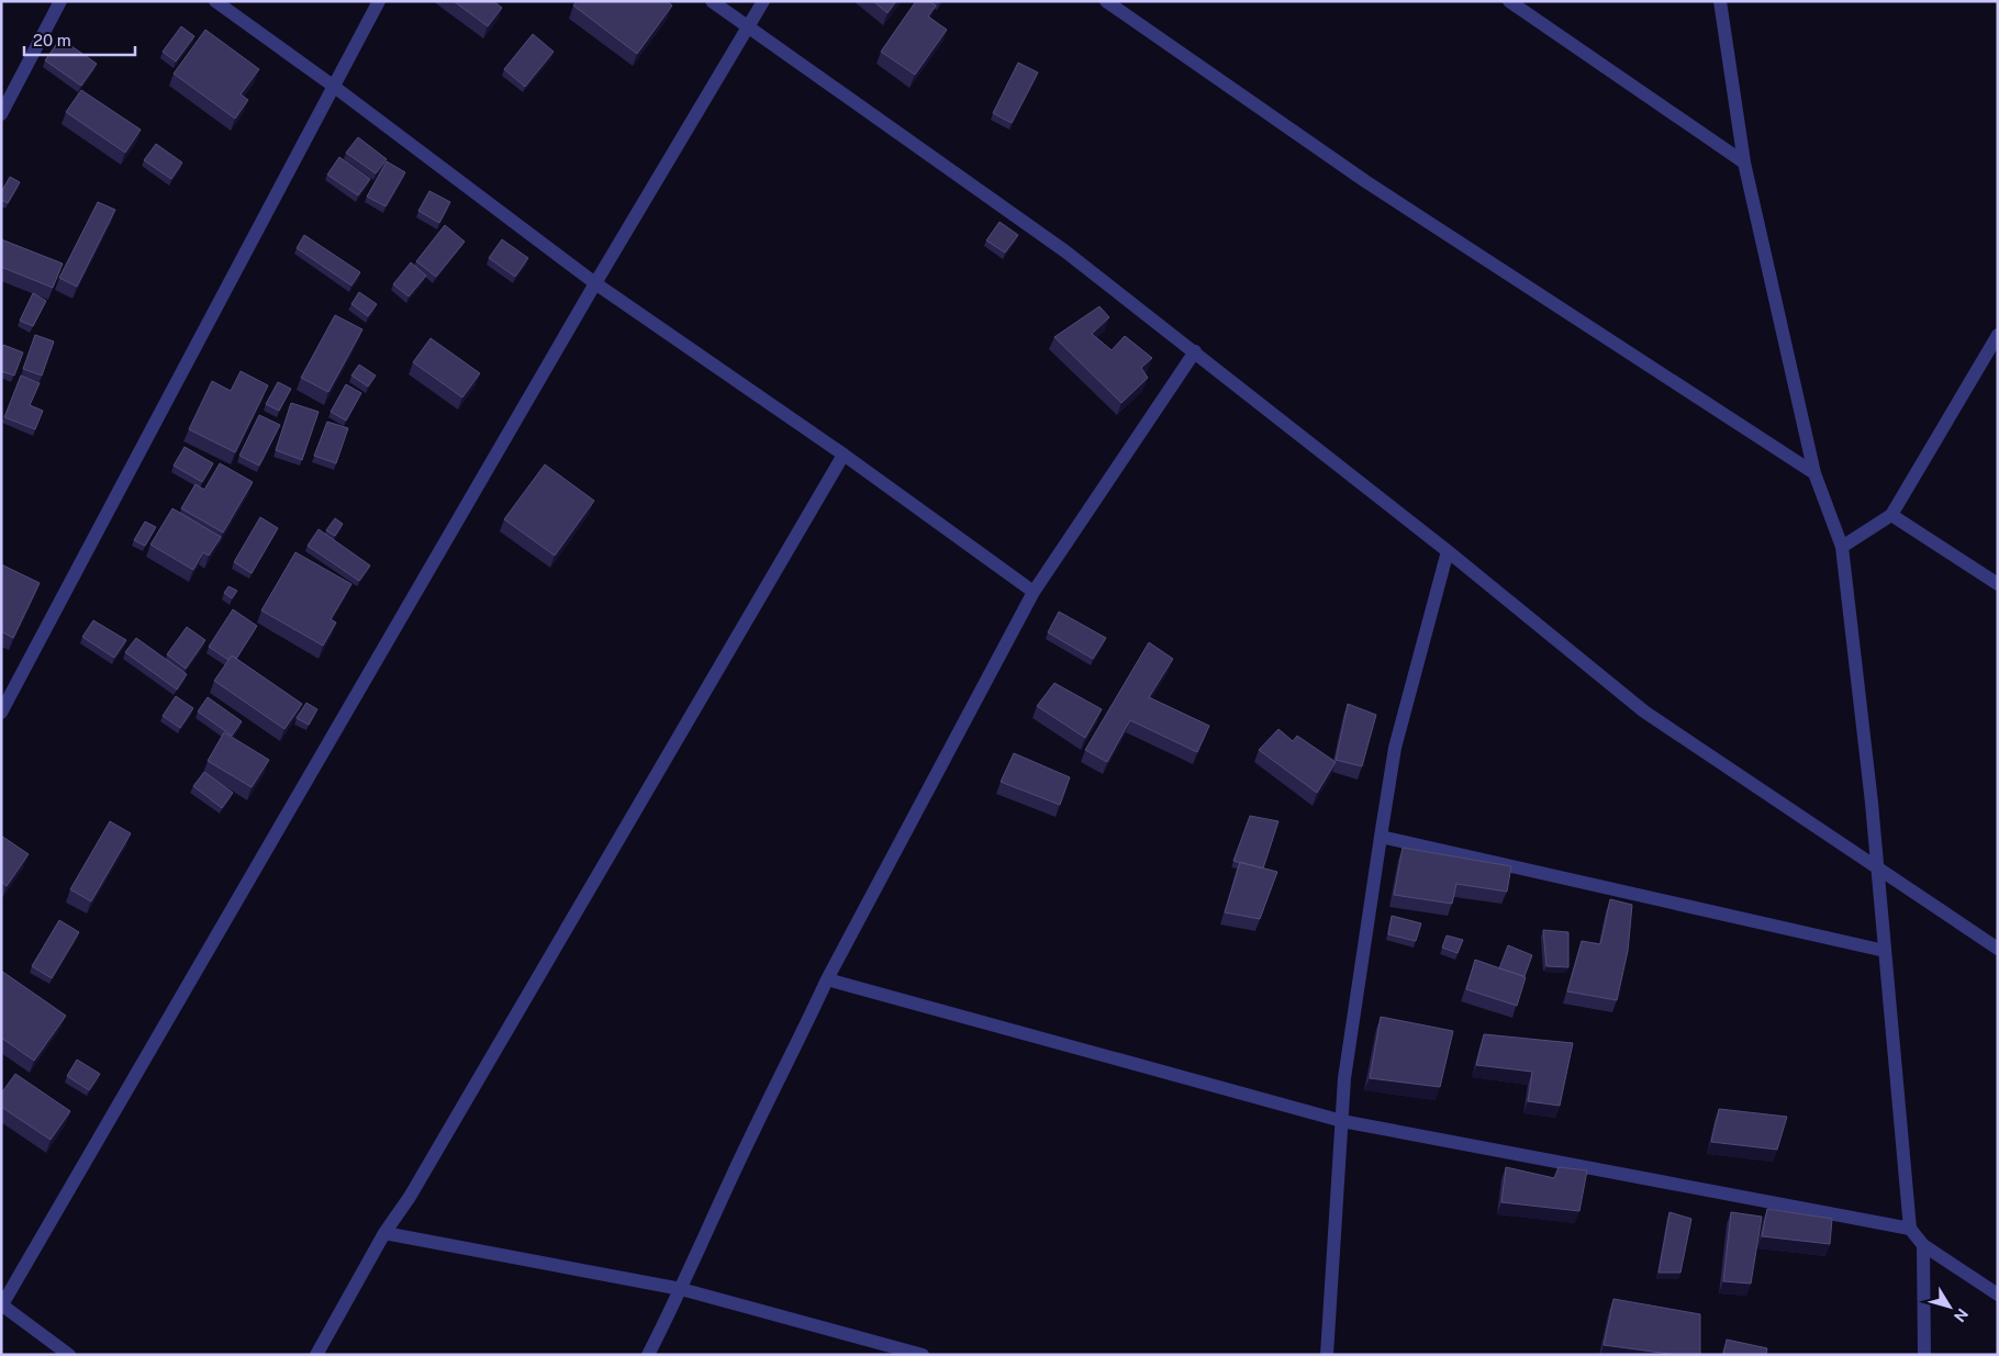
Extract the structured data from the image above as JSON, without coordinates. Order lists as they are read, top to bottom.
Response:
{
  "scale_bar": "20 m",
  "north": "bottom right"
}
